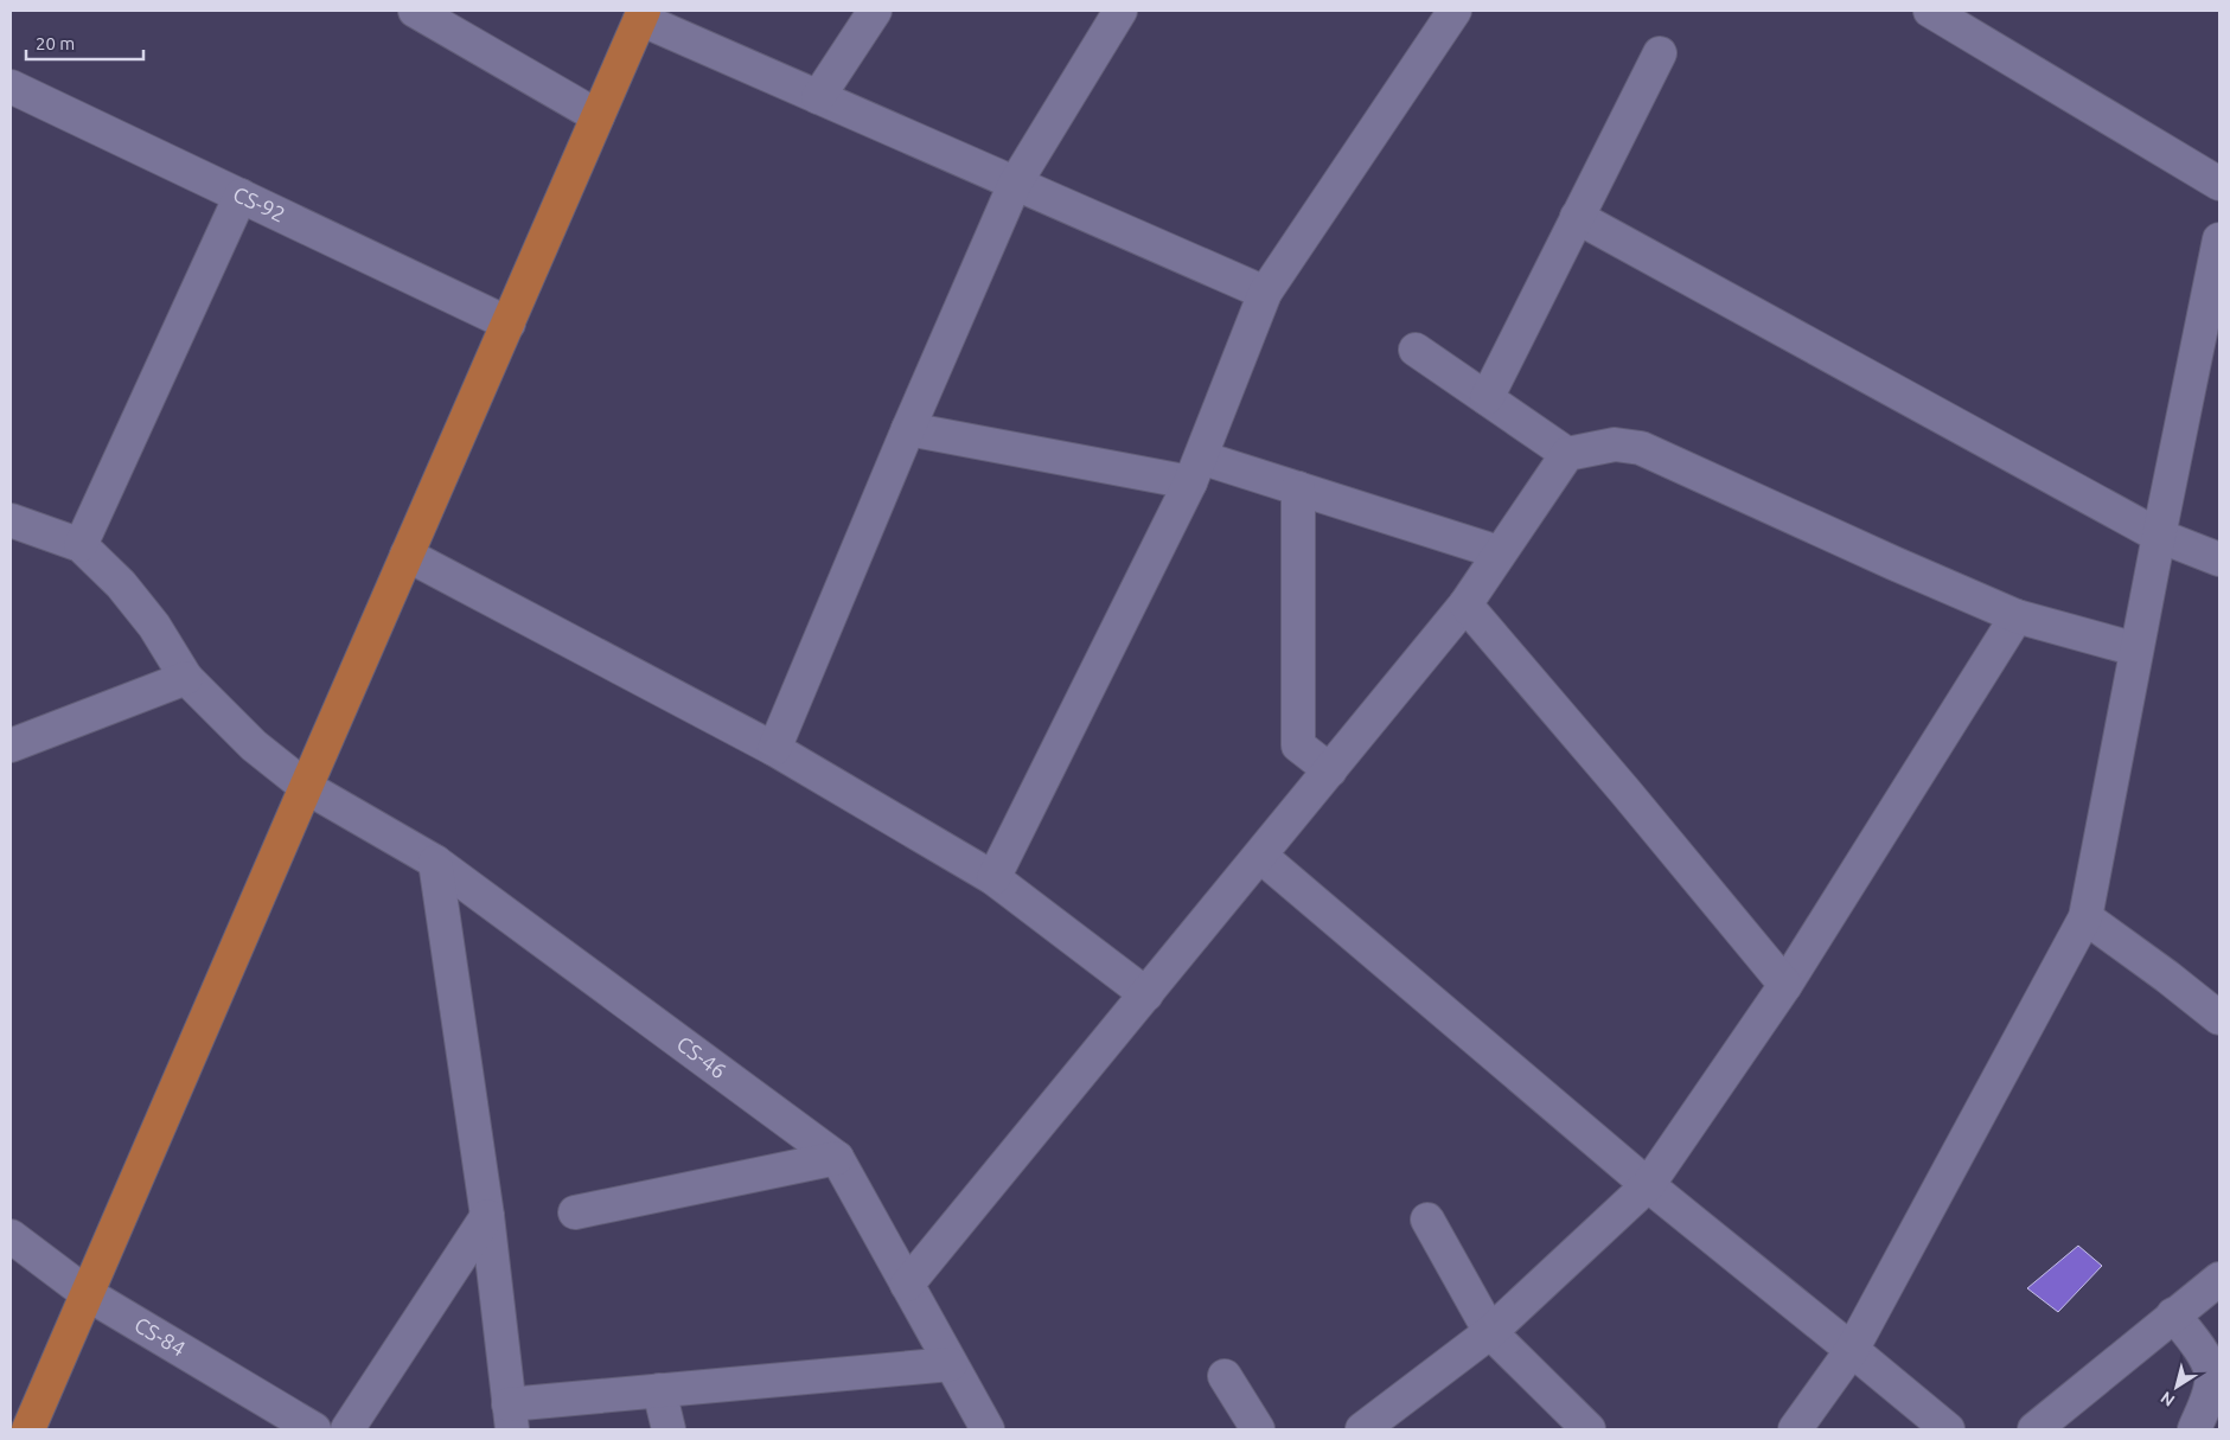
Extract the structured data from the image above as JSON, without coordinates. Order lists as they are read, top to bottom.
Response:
{
  "streets": {
    "street": ["CS-92", "CS-46", "CS-84"]
  },
  "scale_bar": "20 m",
  "north": "bottom left"
}
